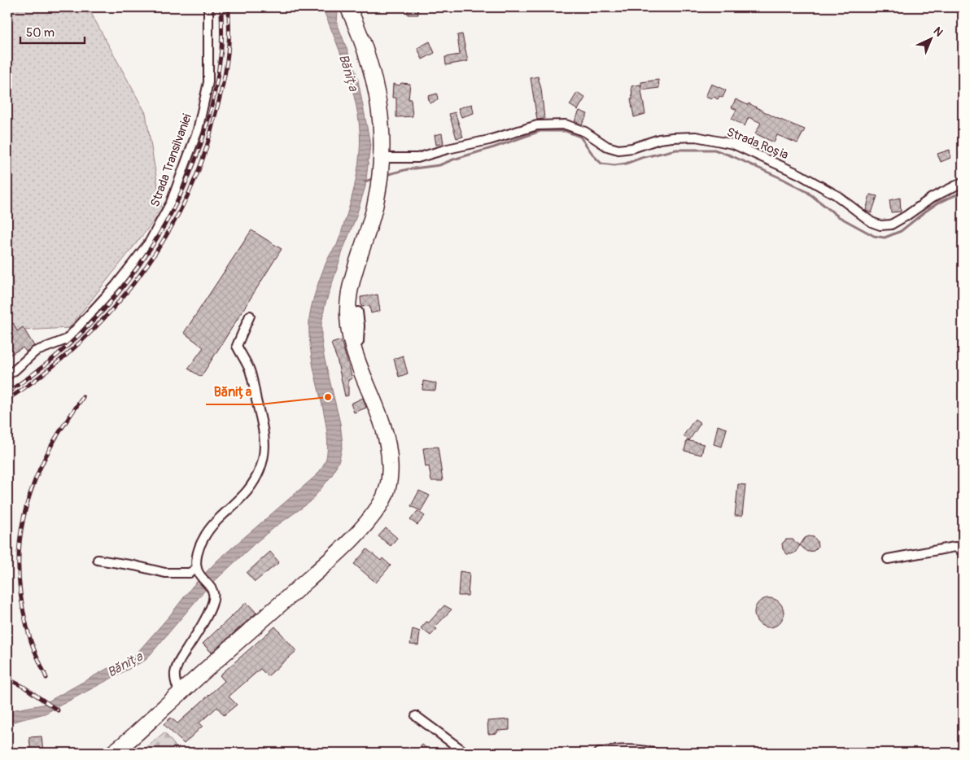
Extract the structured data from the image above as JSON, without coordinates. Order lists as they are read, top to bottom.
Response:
{
  "streets": {
    "street": ["Strada Roșia", "Strada Transilvaniei"]
  },
  "water": ["Bănița"],
  "places": ["Bănița"],
  "scale_bar": "50 m",
  "north": "top right"
}
